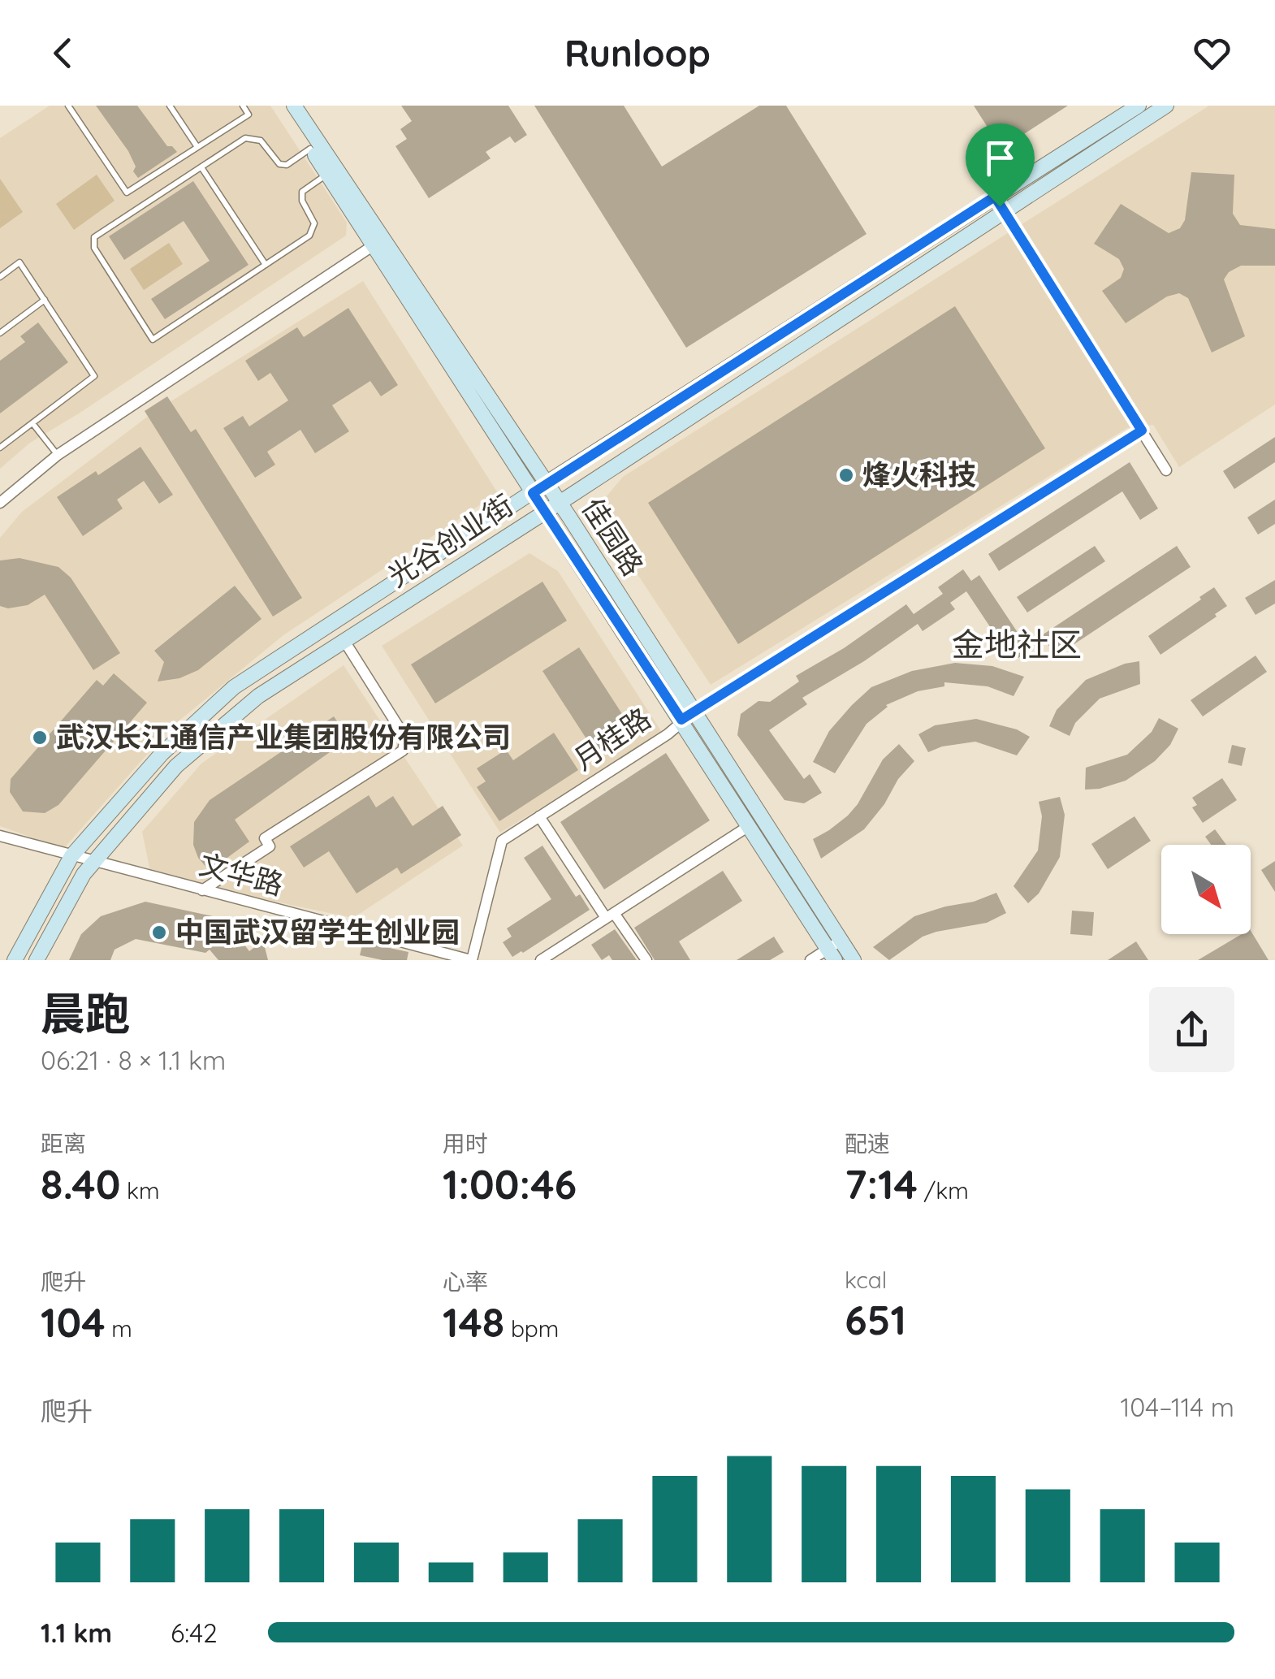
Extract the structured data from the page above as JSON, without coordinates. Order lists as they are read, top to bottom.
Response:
{
  "streets": {
    "main road": ["佳园路", "光谷创业街"],
    "street": ["月桂路", "文华路"]
  },
  "crossings": [
    ["佳园路", "光谷创业街"],
    ["佳园路", "月桂路"],
    ["光谷创业街", "文华路"],
    ["月桂路", "文华路"]
  ],
  "districts": ["金地社区"],
  "places": ["烽火科技", "武汉长江通信产业集团股份有限公司", "中国武汉留学生创业园"],
  "north": "bottom right",
  "page": {
    "header": "Runloop",
    "heading": ["晨跑", "06:21 · 8 × 1.1 km"],
    "stats": [
      ["距离", "8.40 km"],
      ["用时", "1:00:46"],
      ["配速", "7:14 /km"],
      ["爬升", "104 m"],
      ["心率", "148 bpm"],
      ["kcal", "651"]
    ],
    "chart": ["爬升", "104–114 m"],
    "list": [
      {
        "name": "1.1 km",
        "note": "6:42"
      }
    ]
  }
}
